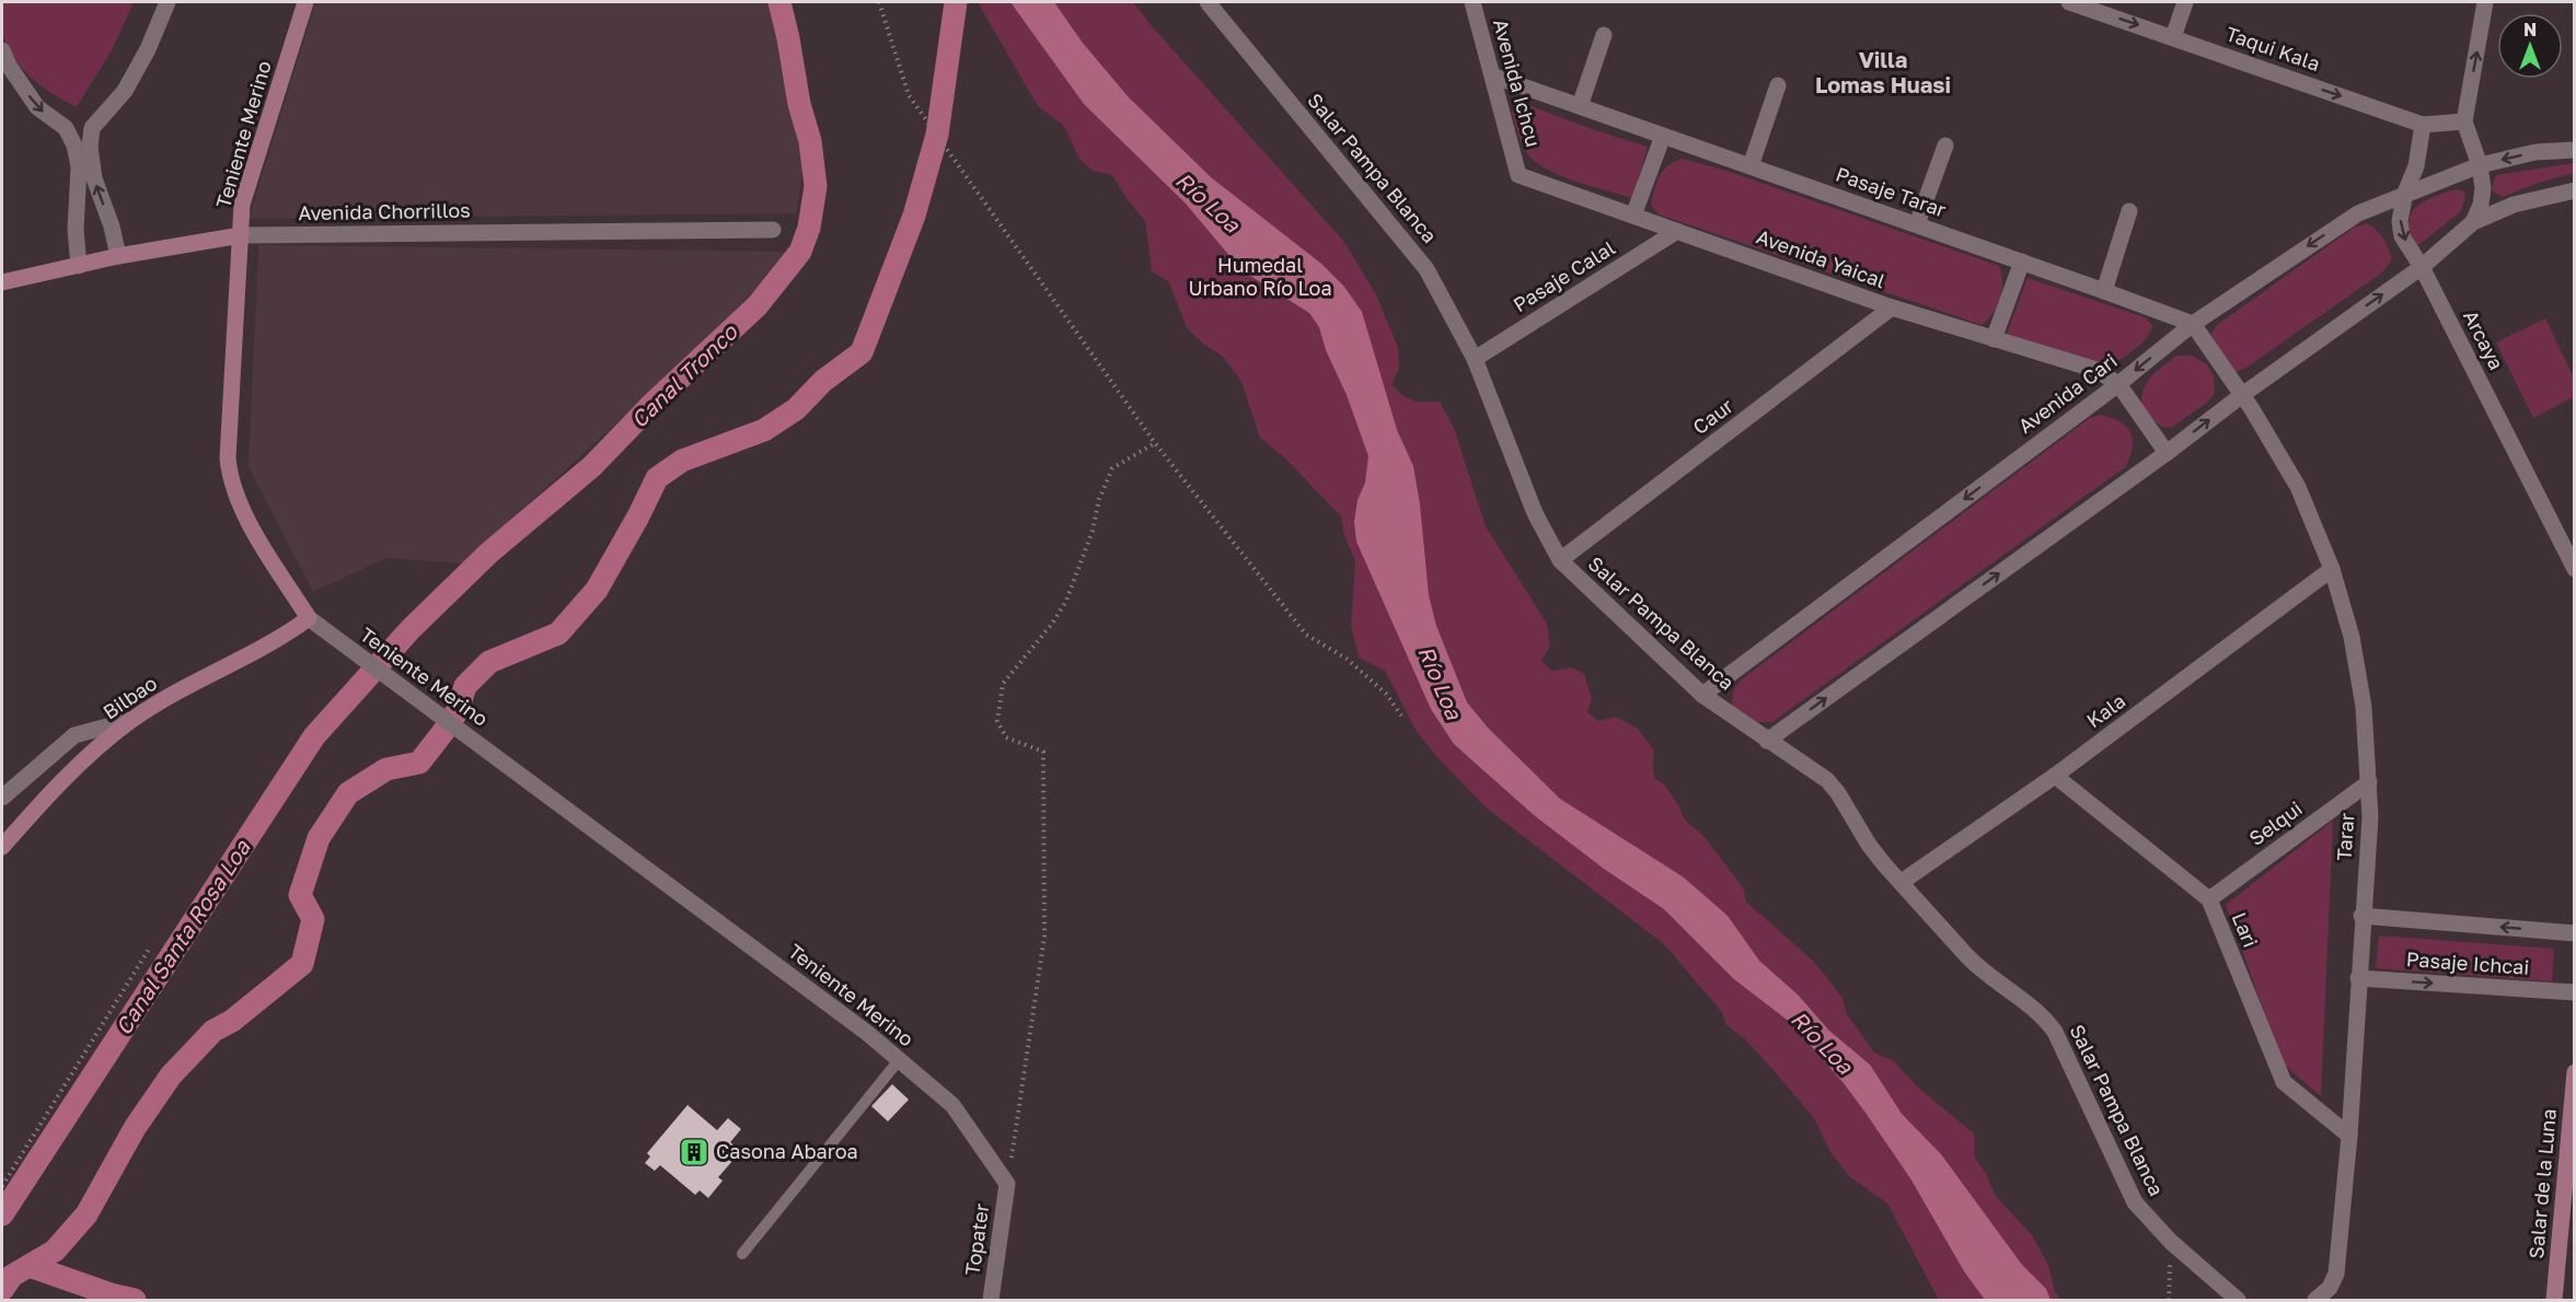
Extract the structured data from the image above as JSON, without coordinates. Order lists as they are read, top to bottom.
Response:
{
  "streets": {
    "street": [
      "Taqui Kala",
      "Avenida Ichcu",
      "Teniente Merino",
      "Salar Pampa Blanca",
      "Pasaje Tarar",
      "Avenida Chorrillos",
      "Avenida Yaical",
      "Pasaje Calal",
      "Arcaya",
      "Avenida Cari",
      "Caur",
      "Bilbao",
      "Kala",
      "Selqui",
      "Tarar",
      "Lari",
      "Pasaje Ichcai",
      "Salar de la Luna",
      "Topater"
    ]
  },
  "crossings": [
    ["Taqui Kala", "Arcaya"],
    ["Avenida Ichcu", "Pasaje Tarar"],
    ["Avenida Ichcu", "Avenida Yaical"],
    ["Teniente Merino", "Avenida Chorrillos"],
    ["Teniente Merino", "Bilbao"],
    ["Teniente Merino", "Topater"],
    ["Salar Pampa Blanca", "Pasaje Calal"],
    ["Salar Pampa Blanca", "Avenida Cari"],
    ["Salar Pampa Blanca", "Caur"],
    ["Salar Pampa Blanca", "Kala"],
    ["Pasaje Tarar", "Avenida Cari"],
    ["Avenida Yaical", "Pasaje Calal"],
    ["Avenida Yaical", "Avenida Cari"],
    ["Avenida Yaical", "Caur"],
    ["Arcaya", "Avenida Cari"],
    ["Kala", "Tarar"],
    ["Kala", "Lari"],
    ["Selqui", "Tarar"],
    ["Selqui", "Lari"],
    ["Tarar", "Lari"],
    ["Tarar", "Pasaje Ichcai"]
  ],
  "one_way": ["Taqui Kala"],
  "districts": ["Villa Lomas Huasi"],
  "water": ["Río Loa", "Canal Tronco", "Canal Santa Rosa Loa"],
  "parks": ["Humedal Urbano Río Loa"],
  "places": {
    "building": ["Casona Abaroa"]
  },
  "north": "top"
}
